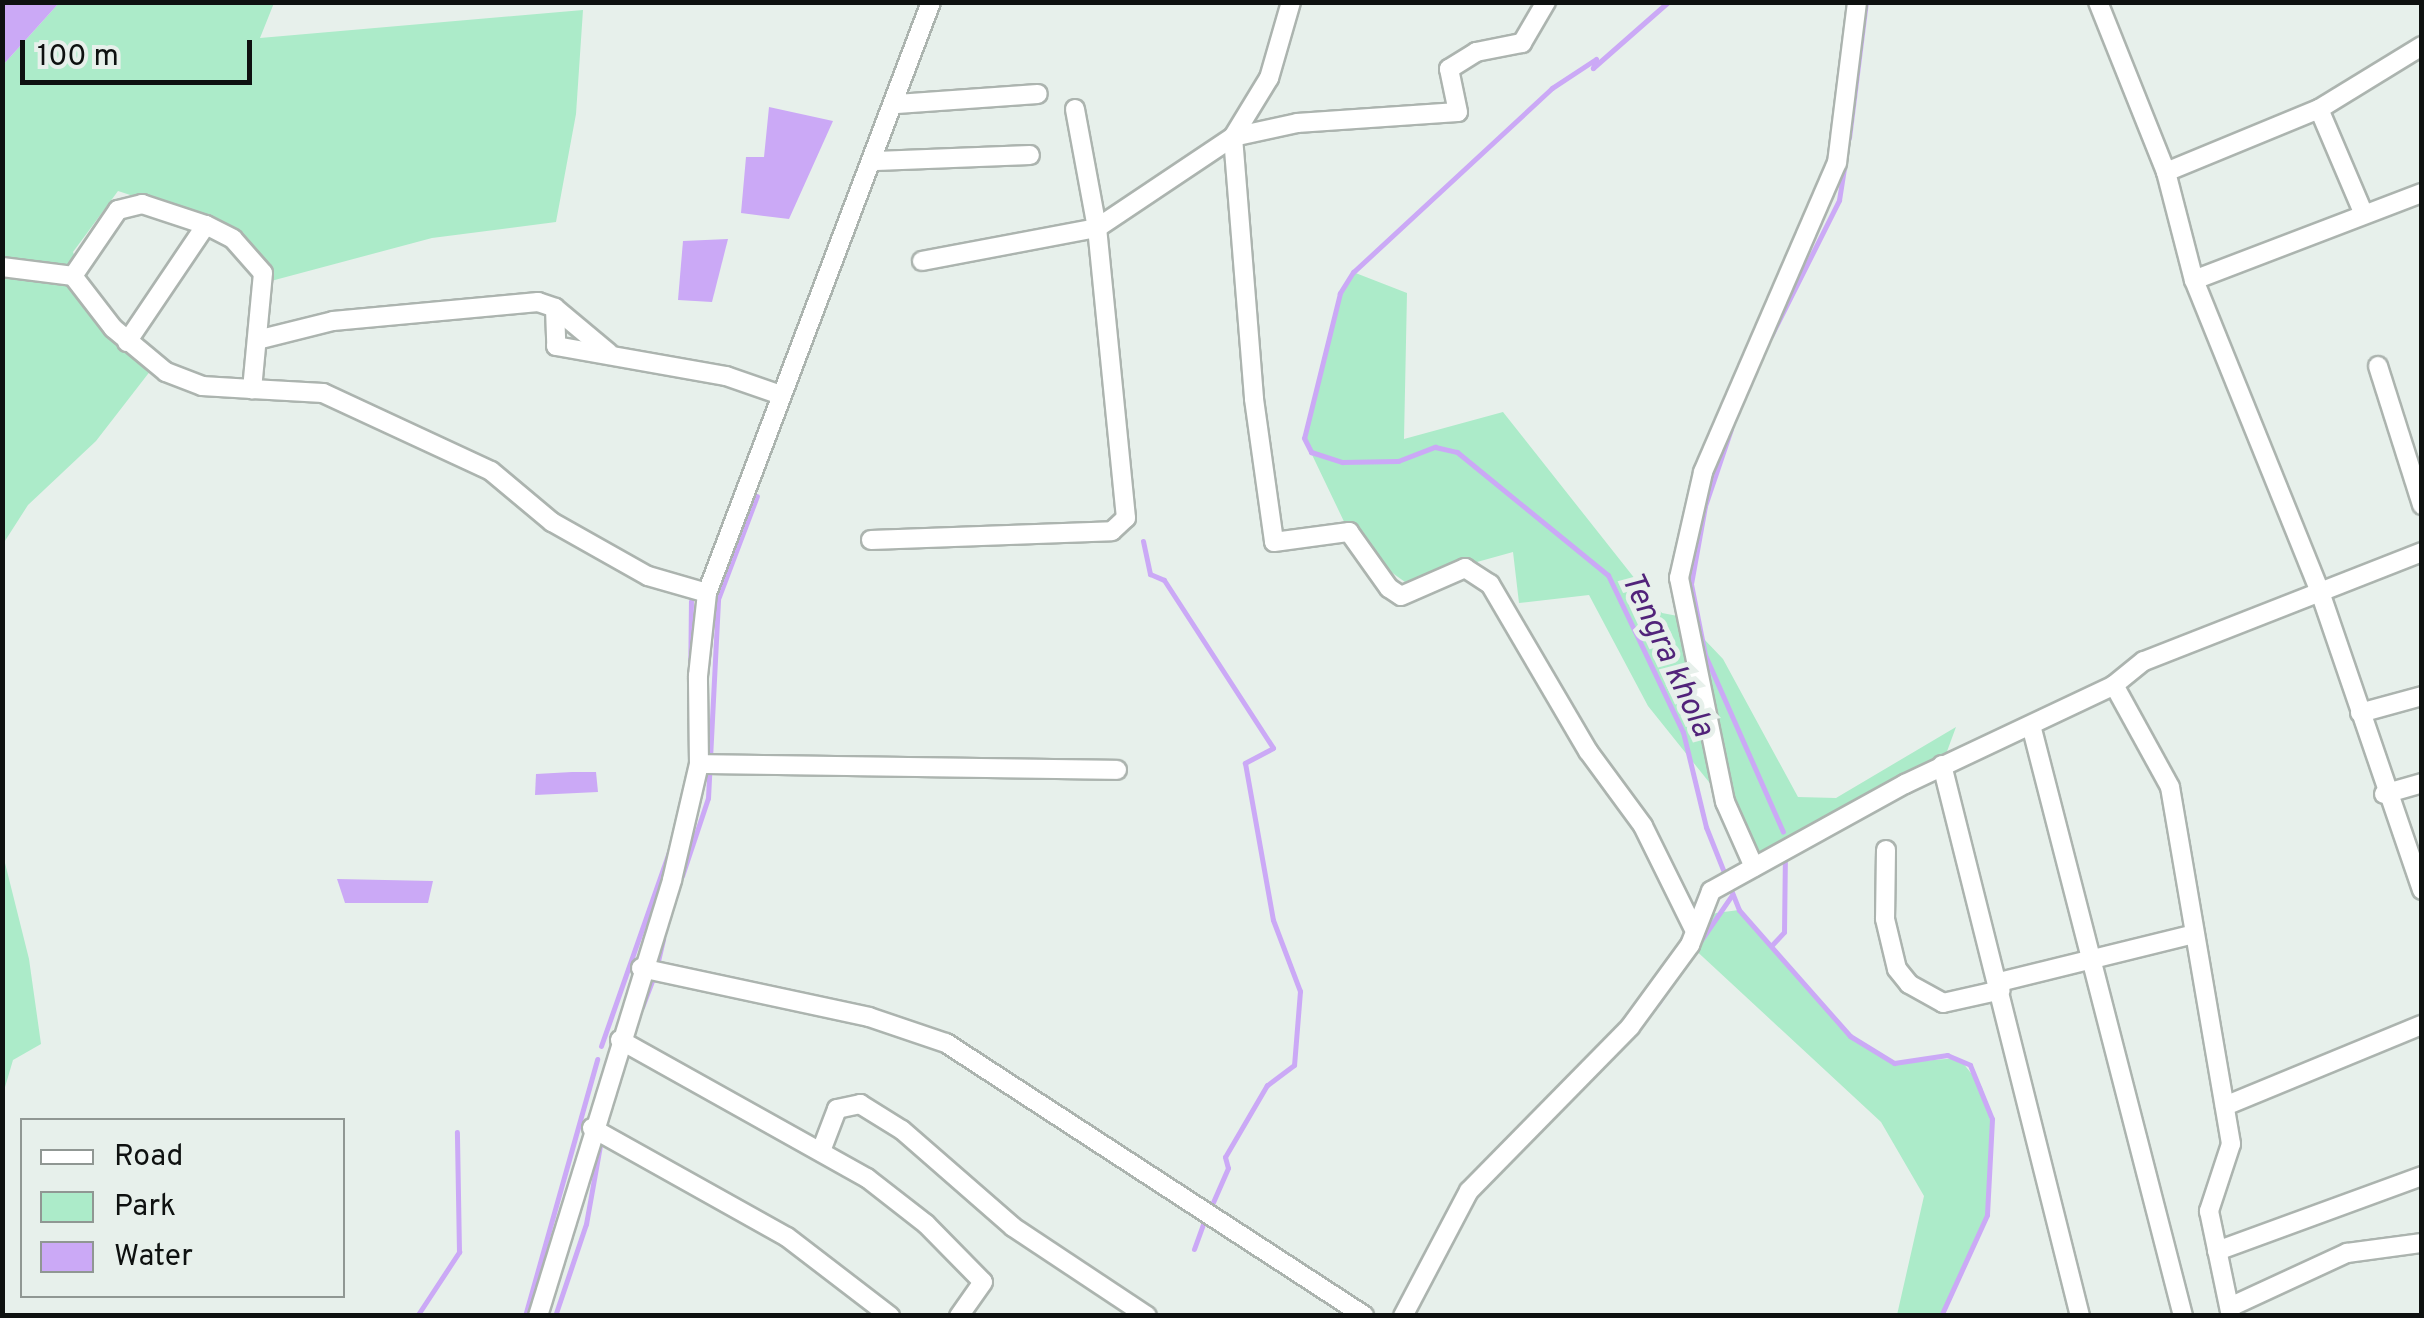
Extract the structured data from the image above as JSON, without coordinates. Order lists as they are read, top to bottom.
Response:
{
  "water": ["Tengra khola"],
  "legend": ["Road", "Park", "Water"],
  "scale_bar": "100 m"
}
